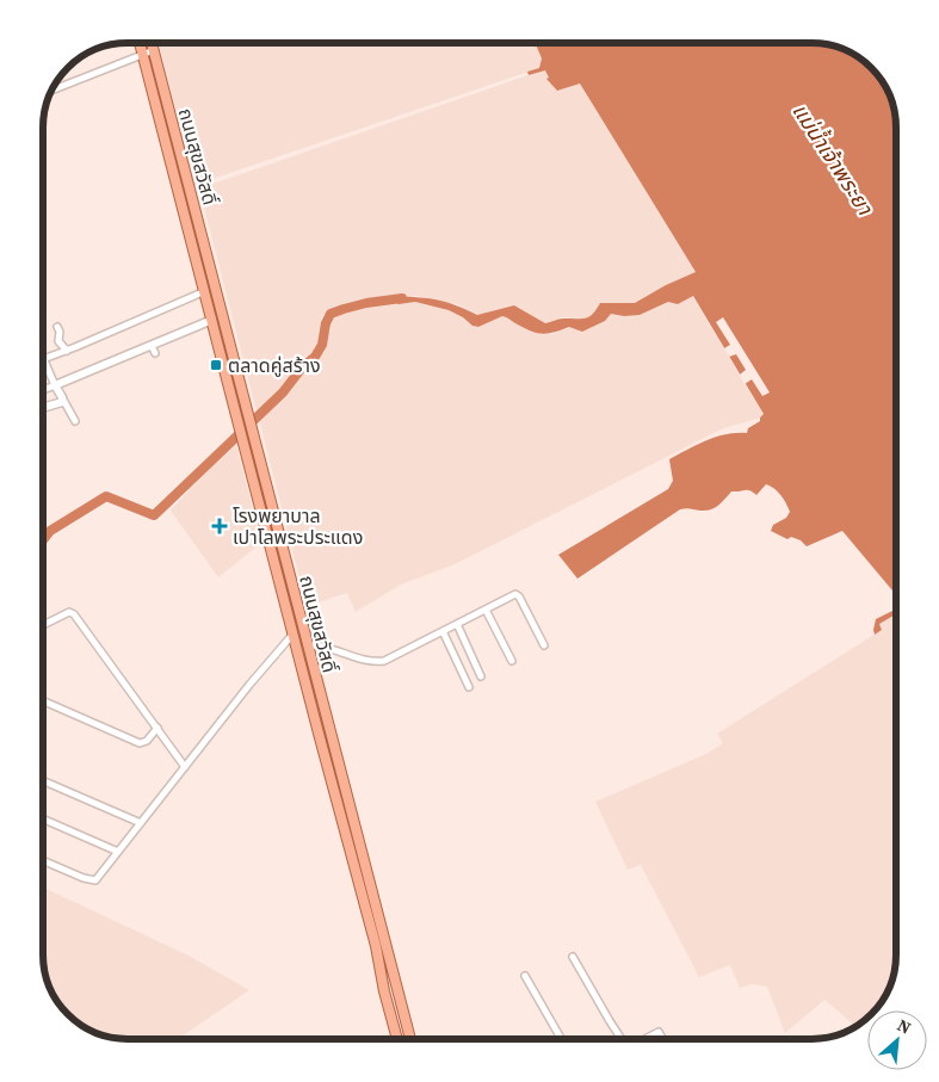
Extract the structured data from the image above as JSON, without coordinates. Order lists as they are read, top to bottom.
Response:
{
  "streets": {
    "main road": ["ถนนสุขสวัสดิ์"]
  },
  "water": ["แม่น้ำเจ้าพระยา"],
  "places": {
    "transit": ["ตลาดคู่สร้าง"],
    "health": ["โรงพยาบาล เปาโลพระประแดง"]
  },
  "north": "top right"
}
